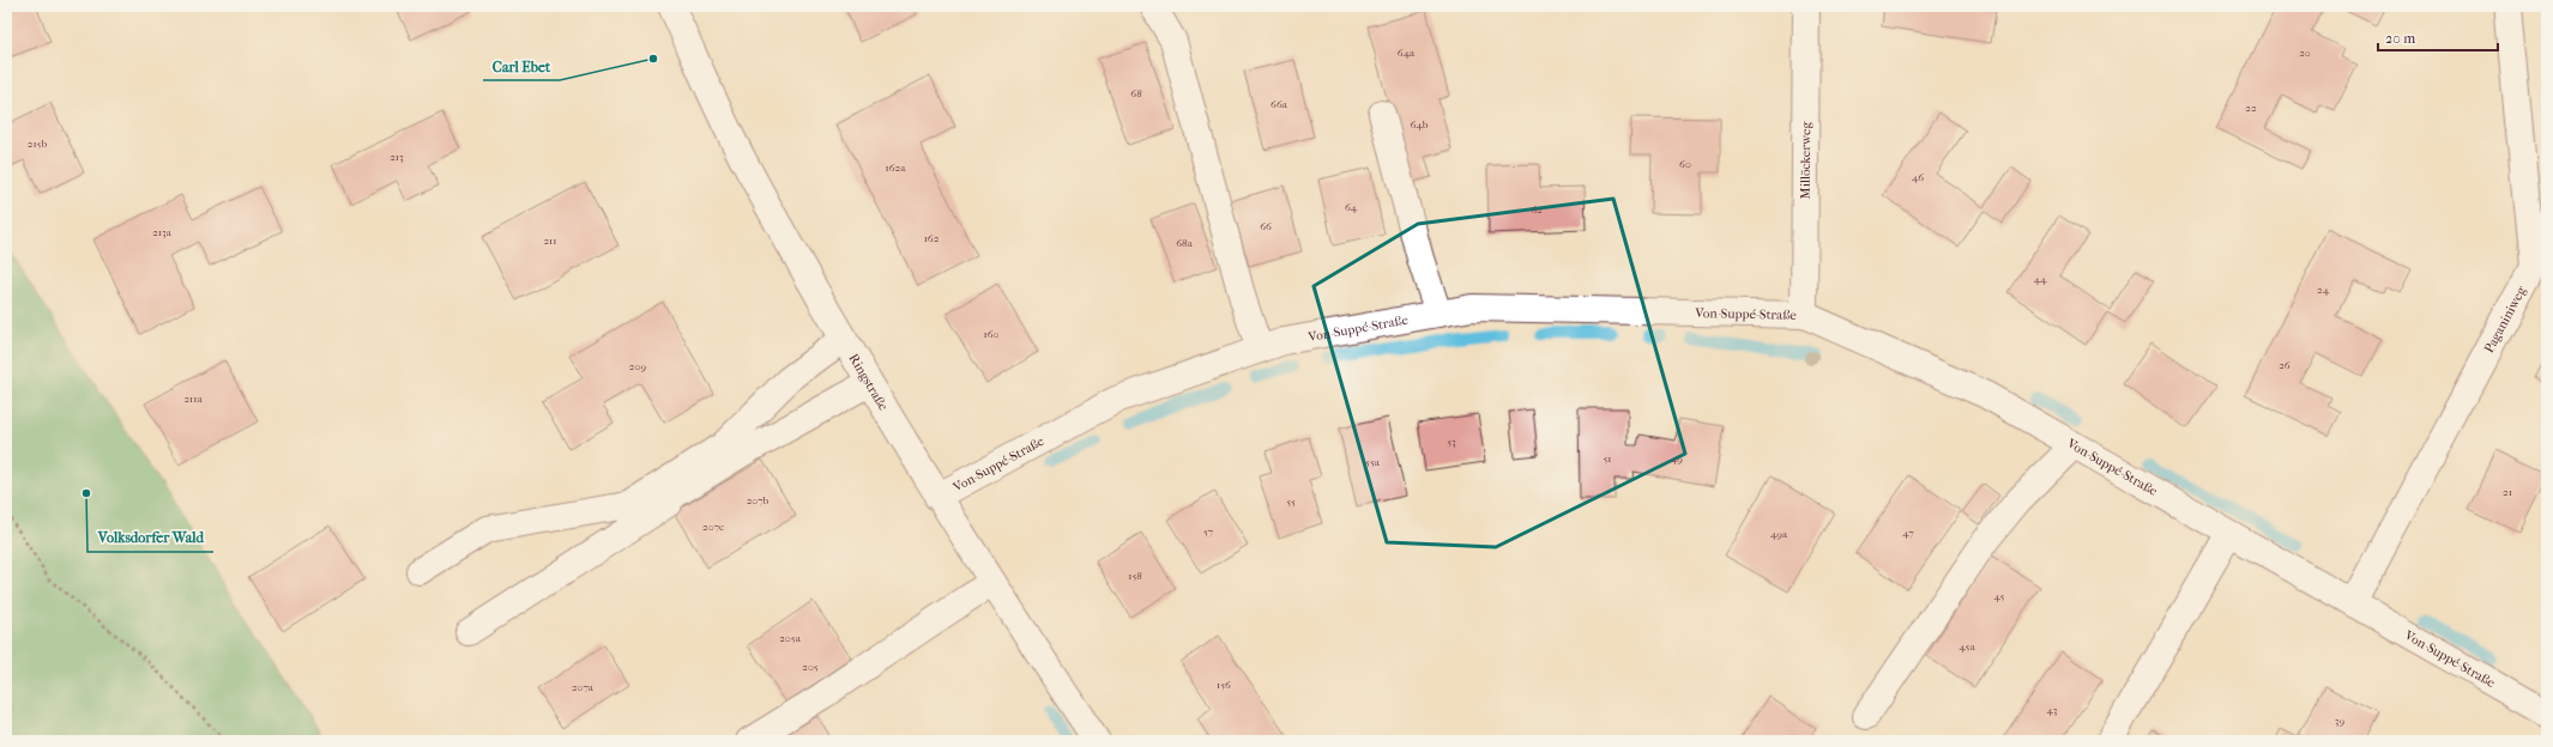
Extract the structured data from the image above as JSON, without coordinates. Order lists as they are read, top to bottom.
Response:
{
  "streets": {
    "street": [
      "Millöckerweg",
      "Von-Suppé-Straße",
      "Paganiniweg",
      "Ringstraße"
    ]
  },
  "crossings": [
    ["Millöckerweg", "Von-Suppé-Straße"],
    ["Von-Suppé-Straße", "Paganiniweg"],
    ["Von-Suppé-Straße", "Ringstraße"]
  ],
  "places": ["Carl Ebet", "Volksdorfer Wald"],
  "house_numbers": [
    "64a",
    "20",
    "68",
    "66a",
    "22",
    "64b",
    "215b",
    "213",
    "60",
    "162a",
    "46",
    "64",
    "62",
    "66",
    "213a",
    "162",
    "211",
    "68a",
    "44",
    "24",
    "160",
    "26",
    "209",
    "211a",
    "53",
    "51",
    "49",
    "55a",
    "21",
    "207b",
    "55",
    "207c",
    "57",
    "47",
    "49a",
    "158",
    "45",
    "205a",
    "45a",
    "205",
    "156",
    "207a",
    "43",
    "39"
  ],
  "scale_bar": "20 m"
}
